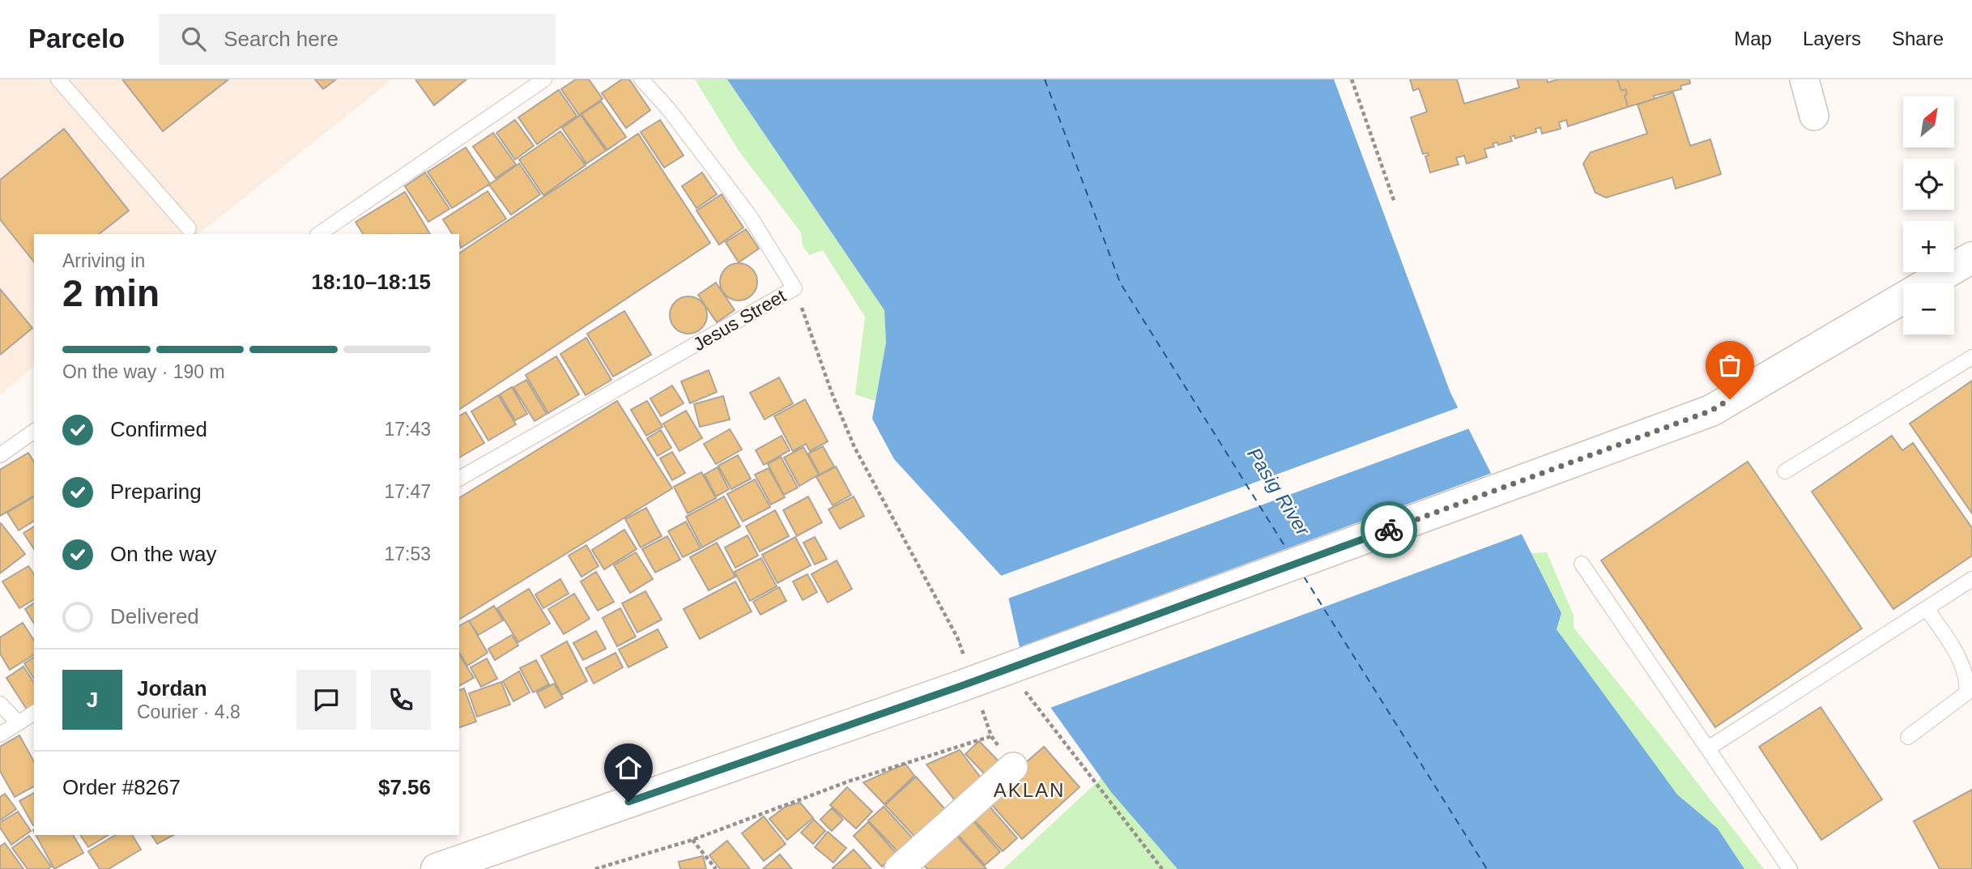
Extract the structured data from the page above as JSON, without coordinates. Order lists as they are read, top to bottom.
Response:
{
  "streets": {
    "lane": ["Jesus Street"]
  },
  "districts": ["AKLAN"],
  "water": ["Pasig River"],
  "north": "top right",
  "page": {
    "header": "Parcelo",
    "search": "Search here",
    "nav": ["Map", "Layers", "Share"],
    "map_buttons": ["+", "−"],
    "heading": ["2 min", "Arriving in", "18:10–18:15"],
    "panel": [
      "Jordan",
      "Courier · 4.8",
      "Order #8267",
      "$7.56"
    ],
    "bar": "On the way · 190 m",
    "list": [
      ["Confirmed", "17:43"],
      ["Preparing", "17:47"],
      ["On the way", "17:53"],
      "Delivered"
    ],
    "round": "J"
  }
}
